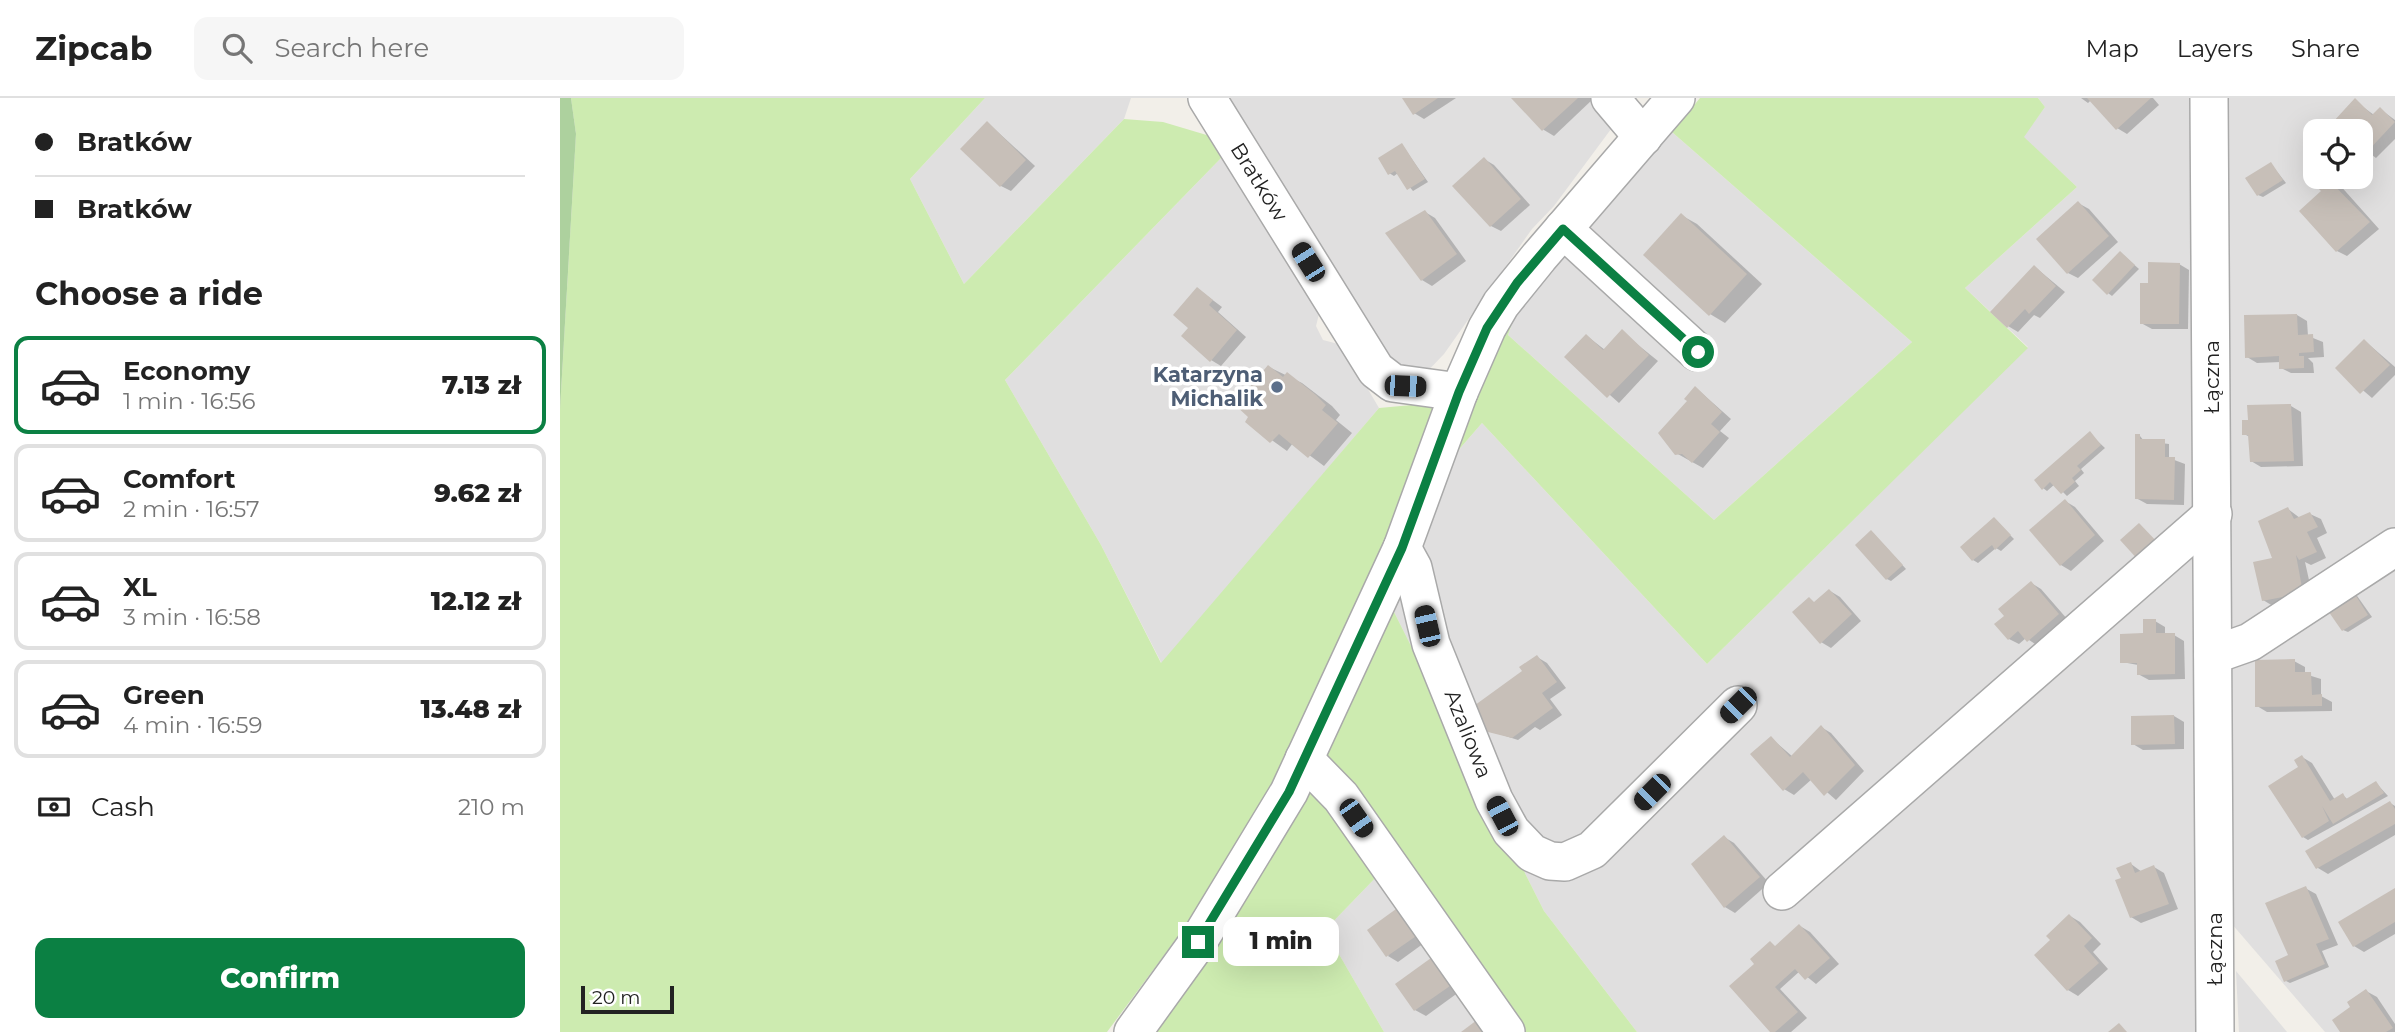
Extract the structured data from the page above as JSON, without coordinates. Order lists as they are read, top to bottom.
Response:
{
  "streets": {
    "street": ["Bratków", "Łączna", "Azaliowa"]
  },
  "places": ["Katarzyna Michalik"],
  "scale_bar": "20 m",
  "page": {
    "header": "Zipcab",
    "search": "Search here",
    "nav": ["Map", "Layers", "Share"],
    "banner": ["Bratków", "Bratków"],
    "heading": "Choose a ride",
    "list": [
      {
        "name": "Economy",
        "note": "1 min · 16:56",
        "value": "7.13 zł"
      },
      {
        "name": "Comfort",
        "note": "2 min · 16:57",
        "value": "9.62 zł"
      },
      {
        "name": "XL",
        "note": "3 min · 16:58",
        "value": "12.12 zł"
      },
      {
        "name": "Green",
        "note": "4 min · 16:59",
        "value": "13.48 zł"
      }
    ],
    "pay": ["Cash", "210 m"],
    "bubble": "1 min",
    "buttons": "Confirm",
    "scale": "20 m"
  }
}
